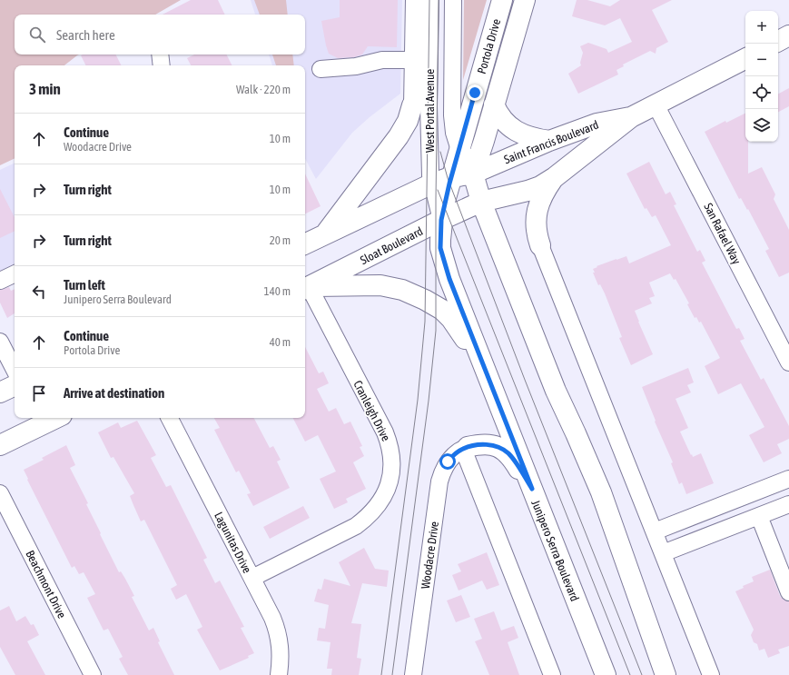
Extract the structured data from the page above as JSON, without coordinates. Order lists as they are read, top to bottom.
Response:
{
  "streets": {
    "main road": [
      "Portola Drive",
      "Saint Francis Boulevard",
      "Sloat Boulevard",
      "Junipero Serra Boulevard"
    ],
    "street": [
      "West Portal Avenue",
      "San Rafael Way",
      "Cranleigh Drive",
      "Lagunitas Drive",
      "Woodacre Drive",
      "Beachmont Drive"
    ]
  },
  "crossings": [
    ["Portola Drive", "West Portal Avenue"],
    ["Portola Drive", "Saint Francis Boulevard"],
    ["Portola Drive", "Junipero Serra Boulevard"],
    ["West Portal Avenue", "Sloat Boulevard"],
    ["West Portal Avenue", "Junipero Serra Boulevard"],
    ["Saint Francis Boulevard", "San Rafael Way"],
    ["Saint Francis Boulevard", "Sloat Boulevard"],
    ["Sloat Boulevard", "Cranleigh Drive"],
    ["Sloat Boulevard", "Junipero Serra Boulevard"],
    ["Cranleigh Drive", "Lagunitas Drive"]
  ],
  "page": {
    "map_buttons": ["+", "−"],
    "search": "Search here",
    "heading": ["3 min", "Walk · 220 m"],
    "list": [
      ["Continue", "Woodacre Drive", "10 m"],
      ["Turn right", "10 m"],
      ["Turn right", "20 m"],
      ["Turn left", "Junipero Serra Boulevard", "140 m"],
      ["Continue", "Portola Drive", "40 m"],
      "Arrive at destination"
    ]
  }
}
